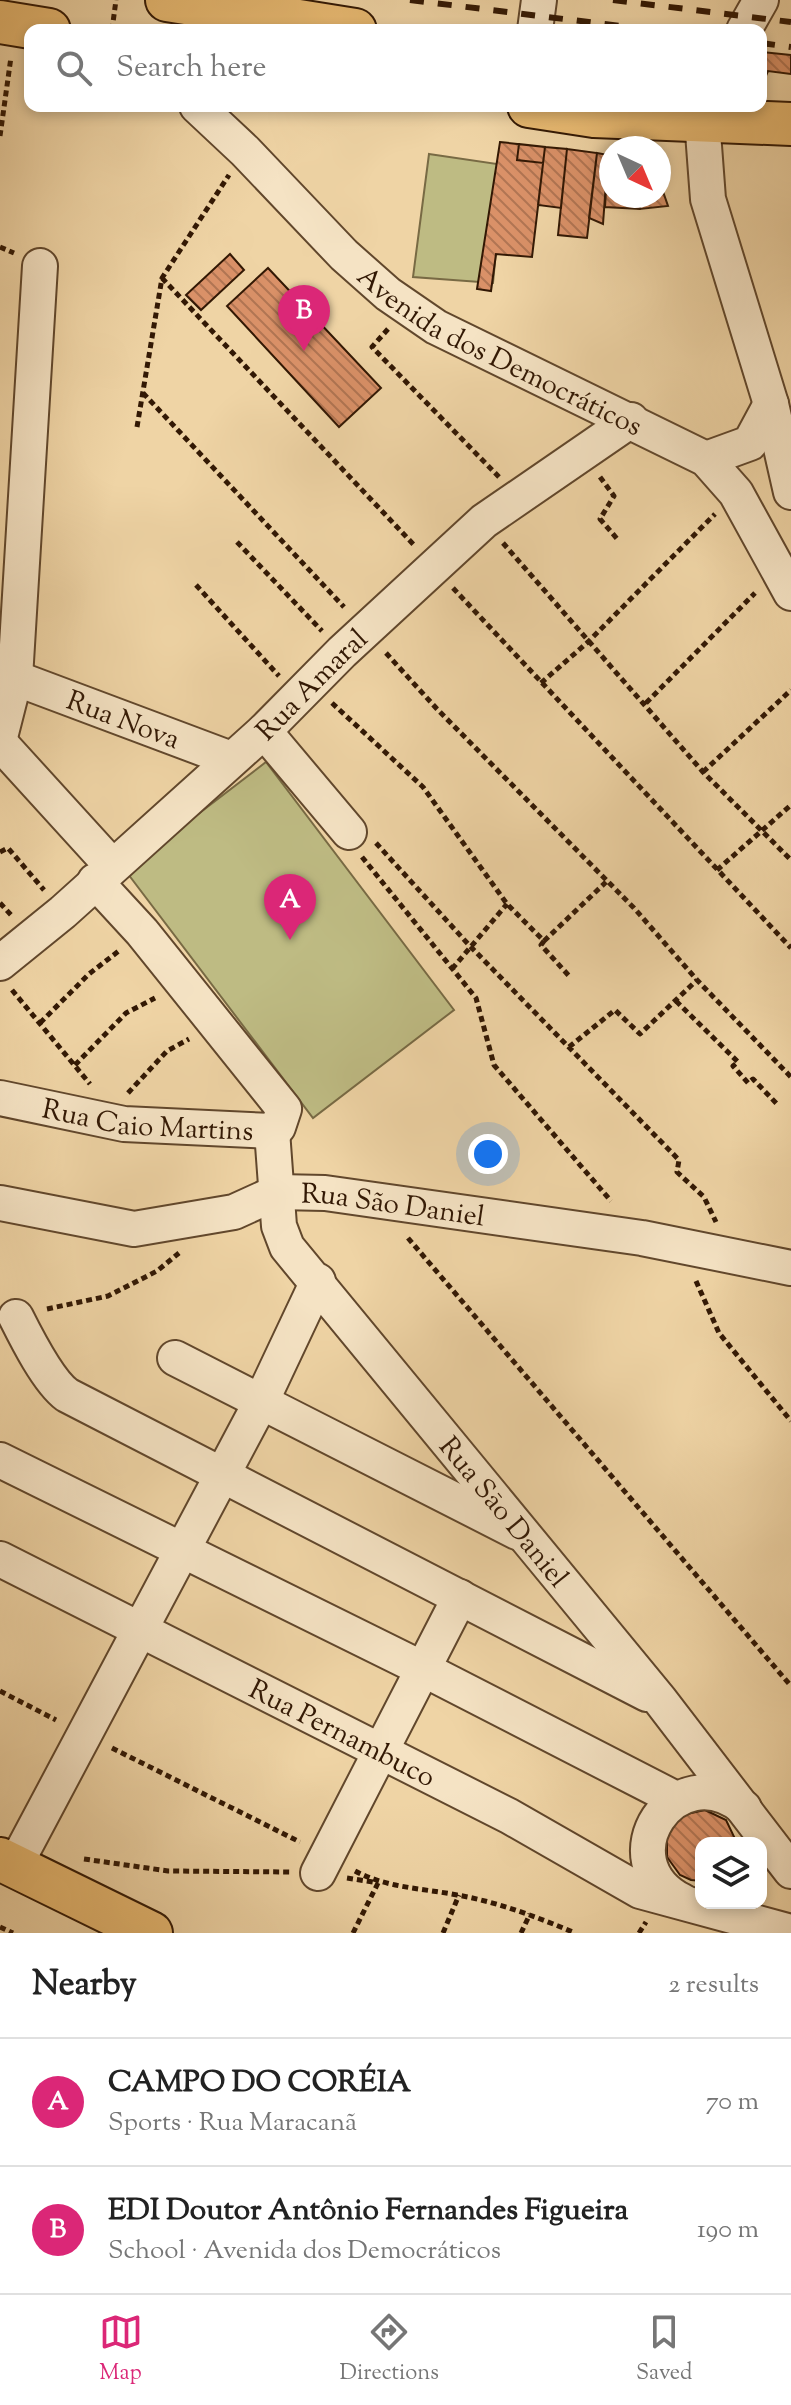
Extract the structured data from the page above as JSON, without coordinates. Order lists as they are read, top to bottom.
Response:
{
  "streets": {
    "street": [
      "Avenida dos Democráticos",
      "Rua Amaral",
      "Rua Nova",
      "Rua Caio Martins",
      "Rua São Daniel",
      "Rua Sāo Daniel",
      "Rua Pernambuco"
    ]
  },
  "crossings": [
    ["Avenida dos Democráticos", "Rua Amaral"],
    ["Rua Amaral", "Rua Nova"],
    ["Rua Caio Martins", "Rua Sāo Daniel"],
    ["Rua São Daniel", "Rua Sāo Daniel"]
  ],
  "north": "bottom right",
  "page": {
    "search": "Search here",
    "pins": ["B", "A"],
    "heading": ["Nearby", "2 results"],
    "list": [
      {
        "mark": "A",
        "name": "CAMPO DO CORÉIA",
        "note": "Sports · Rua Maracanã",
        "value": "70 m"
      },
      {
        "mark": "B",
        "name": "EDI Doutor Antônio Fernandes Figueira",
        "note": "School · Avenida dos Democráticos",
        "value": "190 m"
      }
    ],
    "nav": ["Map", "Directions", "Saved"]
  }
}
